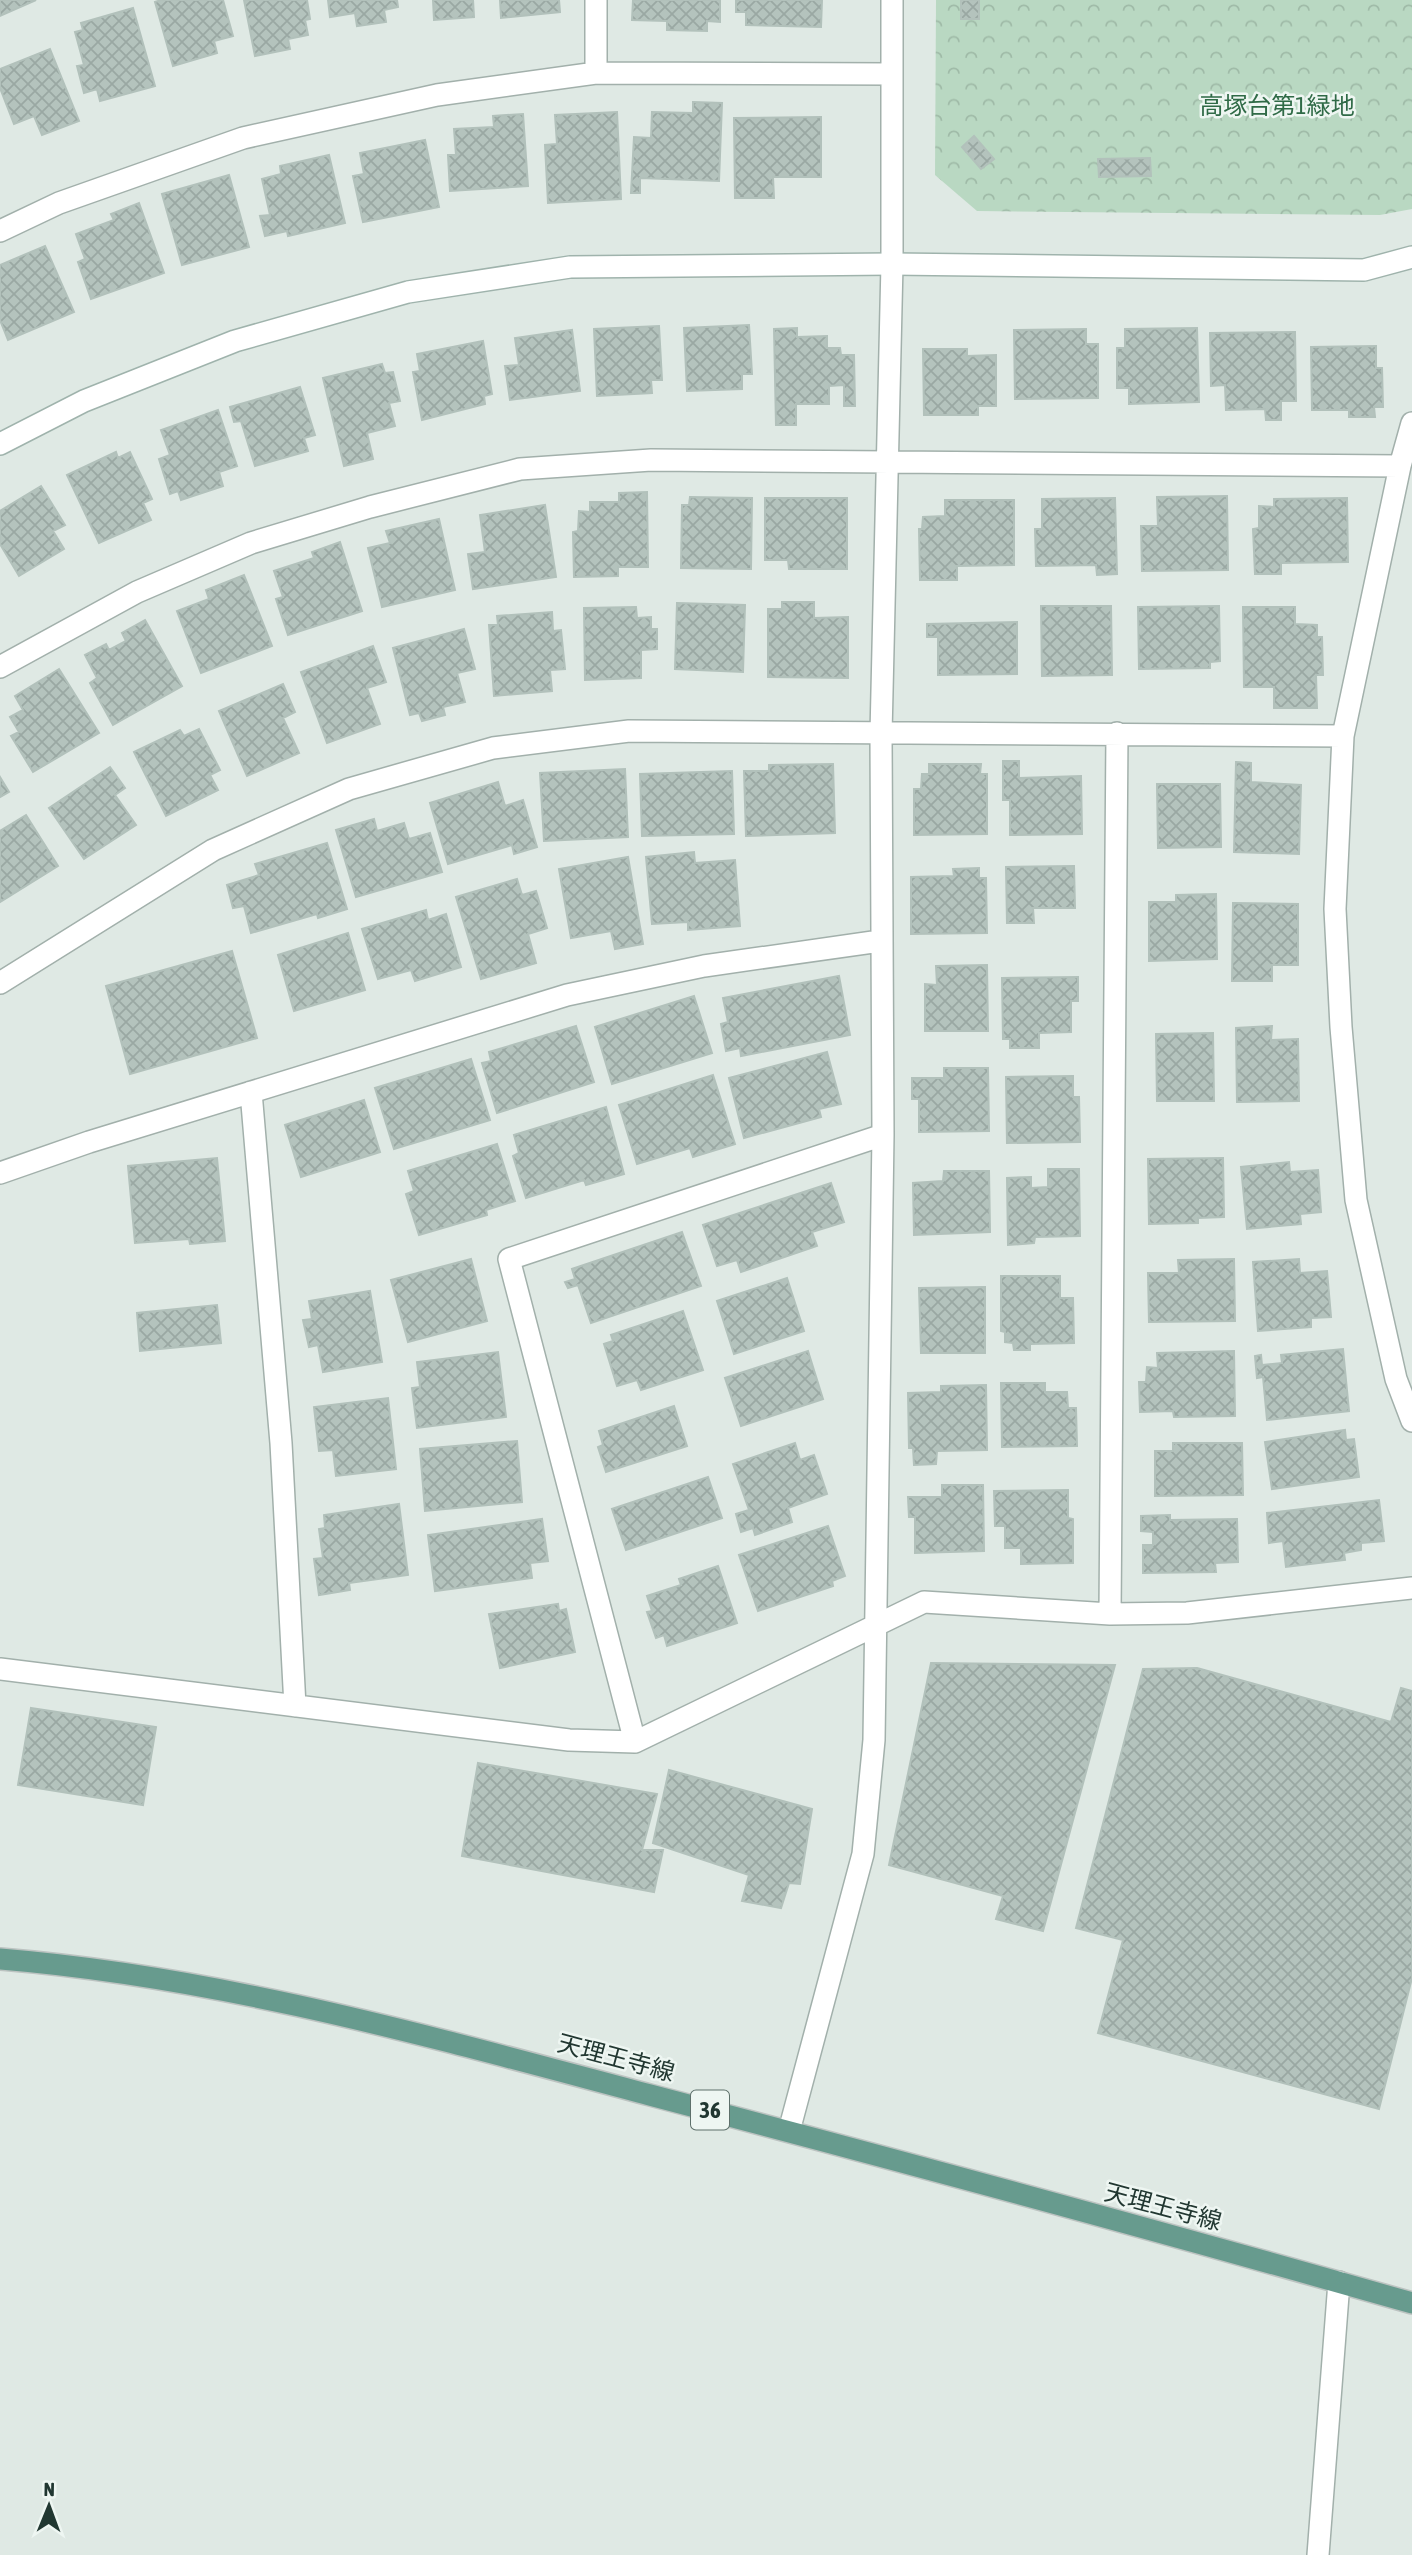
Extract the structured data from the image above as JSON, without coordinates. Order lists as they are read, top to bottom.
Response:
{
  "streets": {
    "main road": ["天理王寺線", "36"]
  },
  "parks": ["高塚台第1緑地"],
  "north": "top"
}
